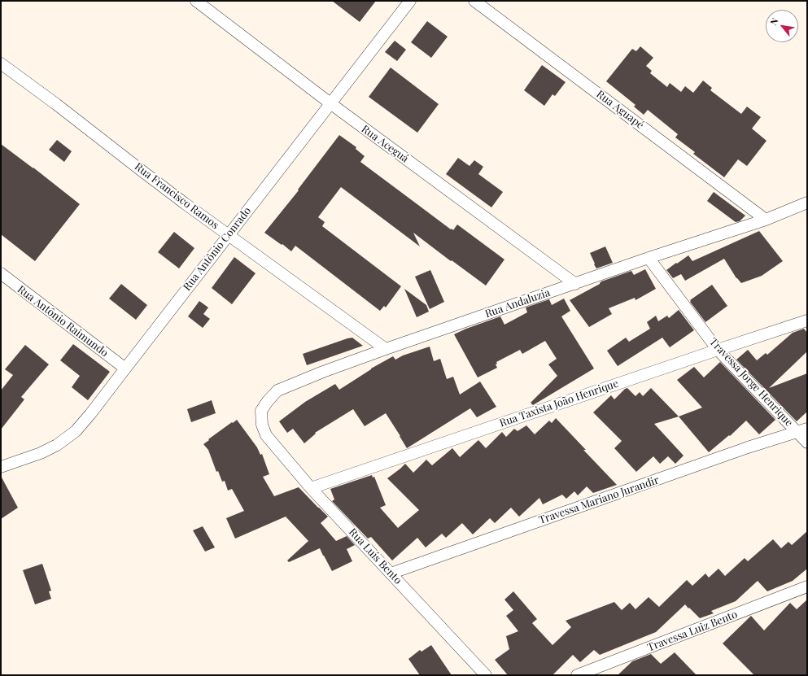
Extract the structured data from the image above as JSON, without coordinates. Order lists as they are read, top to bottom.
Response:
{
  "streets": {
    "street": [
      "Rua Aguapé",
      "Rua Aceguá",
      "Rua Francisco Ramos",
      "Rua Antônio Conrado",
      "Rua Andaluzia",
      "Rua Antônio Raimundo",
      "Travessa Jorge Henrique",
      "Rua Taxista João Henrique",
      "Travessa Mariano Jurandir",
      "Rua Luís Bento",
      "Travessa Luiz Bento"
    ]
  },
  "crossings": [
    ["Rua Aguapé", "Rua Andaluzia"],
    ["Rua Aceguá", "Rua Antônio Conrado"],
    ["Rua Aceguá", "Rua Andaluzia"],
    ["Rua Francisco Ramos", "Rua Antônio Conrado"],
    ["Rua Francisco Ramos", "Rua Andaluzia"],
    ["Rua Antônio Conrado", "Rua Antônio Raimundo"],
    ["Rua Andaluzia", "Travessa Jorge Henrique"],
    ["Rua Andaluzia", "Rua Luís Bento"],
    ["Travessa Jorge Henrique", "Rua Taxista João Henrique"],
    ["Travessa Jorge Henrique", "Travessa Mariano Jurandir"],
    ["Rua Taxista João Henrique", "Rua Luís Bento"],
    ["Travessa Mariano Jurandir", "Rua Luís Bento"]
  ],
  "north": "top left"
}
